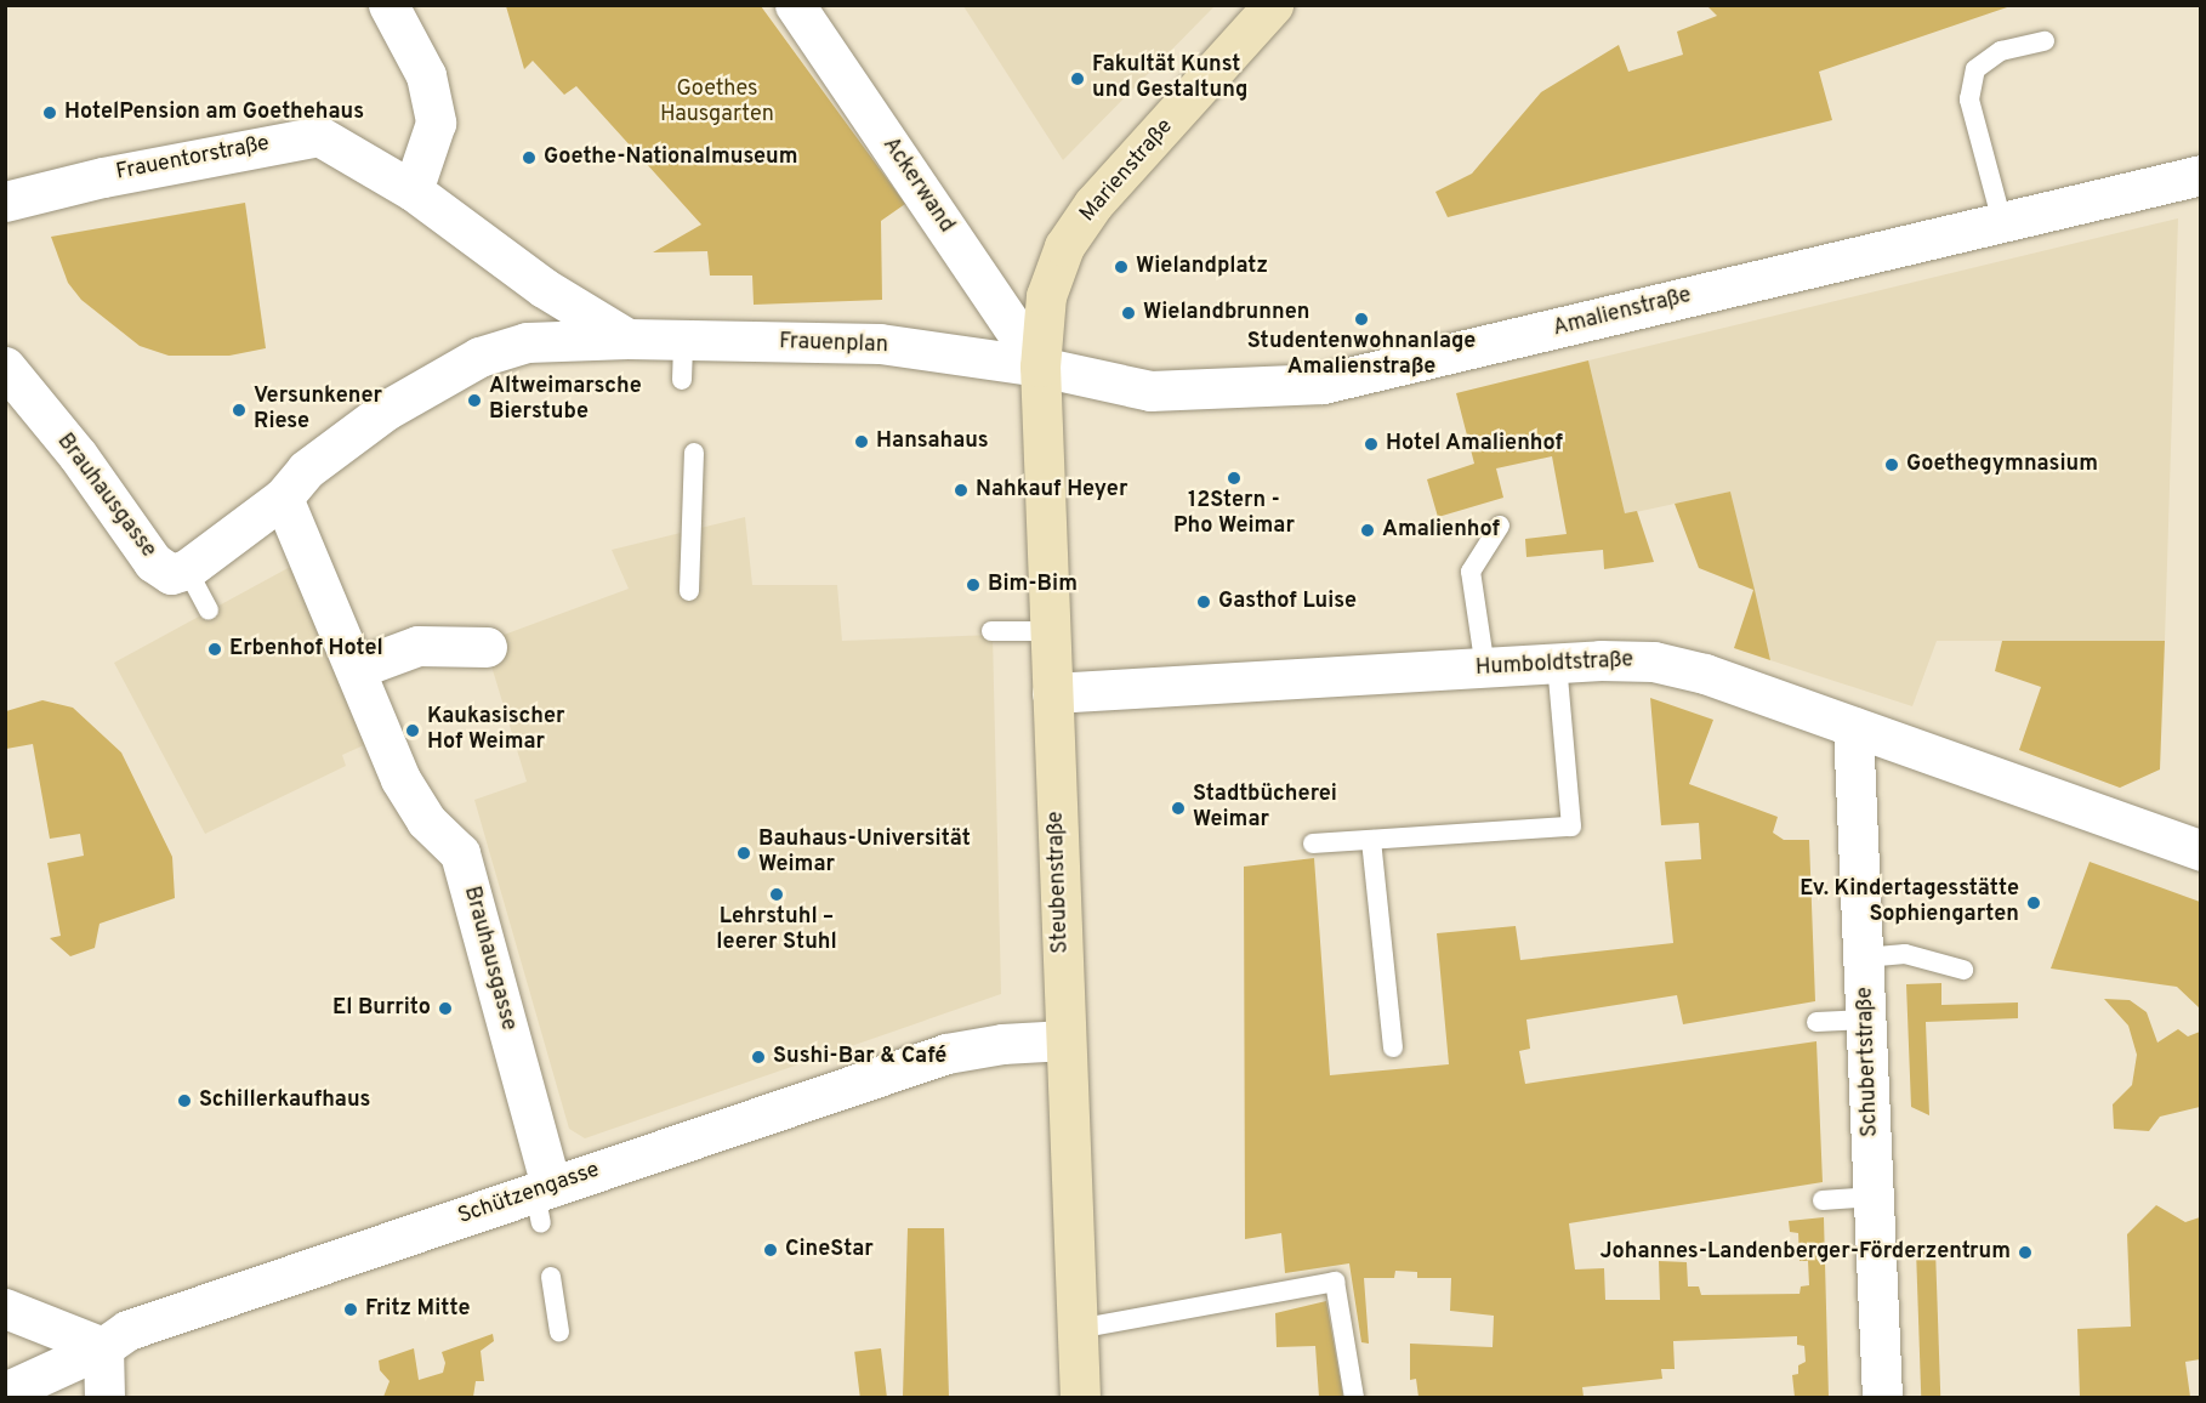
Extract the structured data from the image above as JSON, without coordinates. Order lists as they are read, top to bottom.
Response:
{
  "streets": {
    "street": [
      "Frauentorstraße",
      "Marienstraße",
      "Ackerwand",
      "Amalienstraße",
      "Frauenplan",
      "Brauhausgasse",
      "Humboldtstraße",
      "Steubenstraße",
      "Schubertstraße",
      "Schützengasse"
    ]
  },
  "crossings": [
    ["Frauentorstraße", "Frauenplan"],
    ["Marienstraße", "Ackerwand"],
    ["Marienstraße", "Amalienstraße"],
    ["Marienstraße", "Frauenplan"],
    ["Marienstraße", "Steubenstraße"],
    ["Ackerwand", "Amalienstraße"],
    ["Ackerwand", "Frauenplan"],
    ["Ackerwand", "Steubenstraße"],
    ["Amalienstraße", "Frauenplan"],
    ["Amalienstraße", "Steubenstraße"],
    ["Frauenplan", "Brauhausgasse"],
    ["Frauenplan", "Steubenstraße"],
    ["Brauhausgasse", "Schützengasse"],
    ["Humboldtstraße", "Steubenstraße"],
    ["Humboldtstraße", "Schubertstraße"],
    ["Steubenstraße", "Schützengasse"]
  ],
  "parks": ["Goethes Hausgarten"],
  "places": [
    "Fakultät Kunst und Gestaltung",
    "HotelPension am Goethehaus",
    "Goethe-Nationalmuseum",
    "Wielandplatz",
    "Wielandbrunnen",
    "Studentenwohnanlage Amalienstraße",
    "Altweimarsche Bierstube",
    "Versunkener Riese",
    "Hansahaus",
    "Hotel Amalienhof",
    "Goethegymnasium",
    "12Stern - Pho Weimar",
    "Nahkauf Heyer",
    "Amalienhof",
    "Bim-Bim",
    "Gasthof Luise",
    "Erbenhof Hotel",
    "Kaukasischer Hof Weimar",
    "Stadtbücherei Weimar",
    "Bauhaus-Universität Weimar",
    "Lehrstuhl – leerer Stuhl",
    "Ev. Kindertagesstätte Sophiengarten",
    "El Burrito",
    "Sushi-Bar & Café",
    "Schillerkaufhaus",
    "CineStar",
    "Johannes-Landenberger-Förderzentrum",
    "Fritz Mitte"
  ]
}
